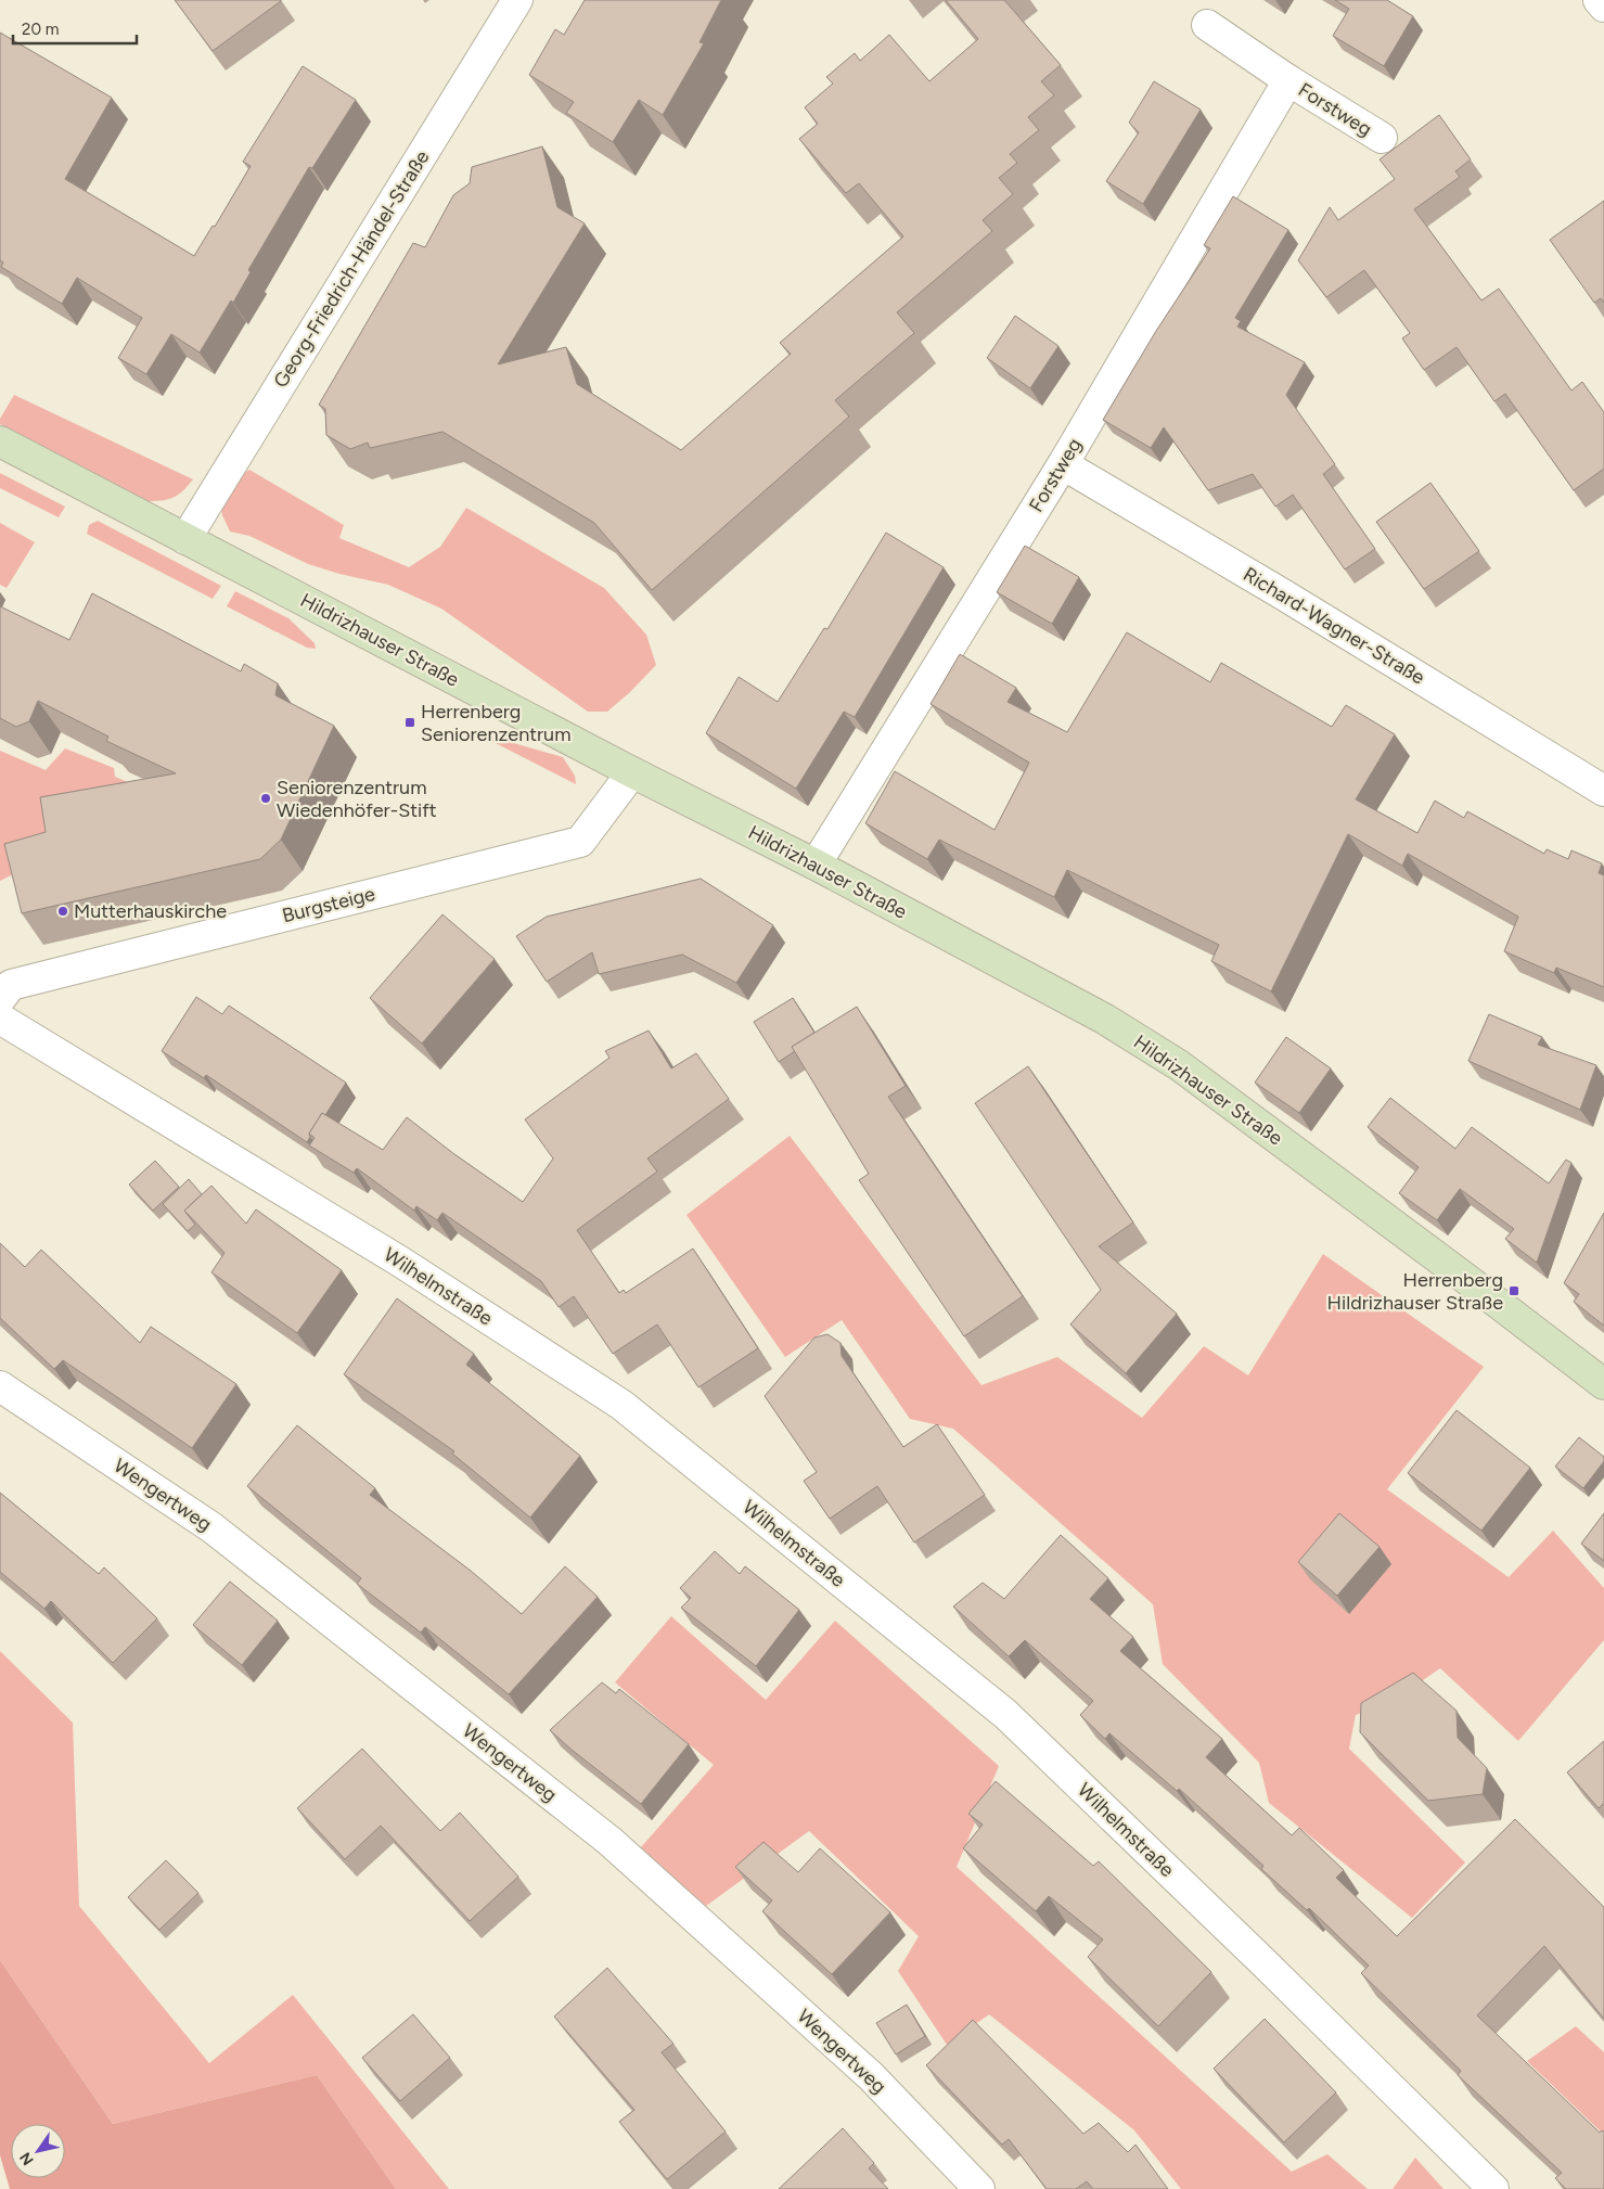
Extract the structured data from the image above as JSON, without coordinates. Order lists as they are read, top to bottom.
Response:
{
  "streets": {
    "main road": ["Hildrizhauser Straße"],
    "street": [
      "Forstweg",
      "Georg-Friedrich-Händel-Straße",
      "Richard-Wagner-Straße",
      "Burgsteige",
      "Wilhelmstraße",
      "Wengertweg"
    ]
  },
  "crossings": [
    ["Forstweg", "Richard-Wagner-Straße"],
    ["Forstweg", "Hildrizhauser Straße"],
    ["Georg-Friedrich-Händel-Straße", "Hildrizhauser Straße"],
    ["Hildrizhauser Straße", "Burgsteige"]
  ],
  "places": {
    "transit": ["Herrenberg Seniorenzentrum", "Herrenberg Hildrizhauser Straße"],
    "other": ["Seniorenzentrum Wiedenhöfer-Stift", "Mutterhauskirche"]
  },
  "scale_bar": "20 m",
  "north": "bottom left"
}
